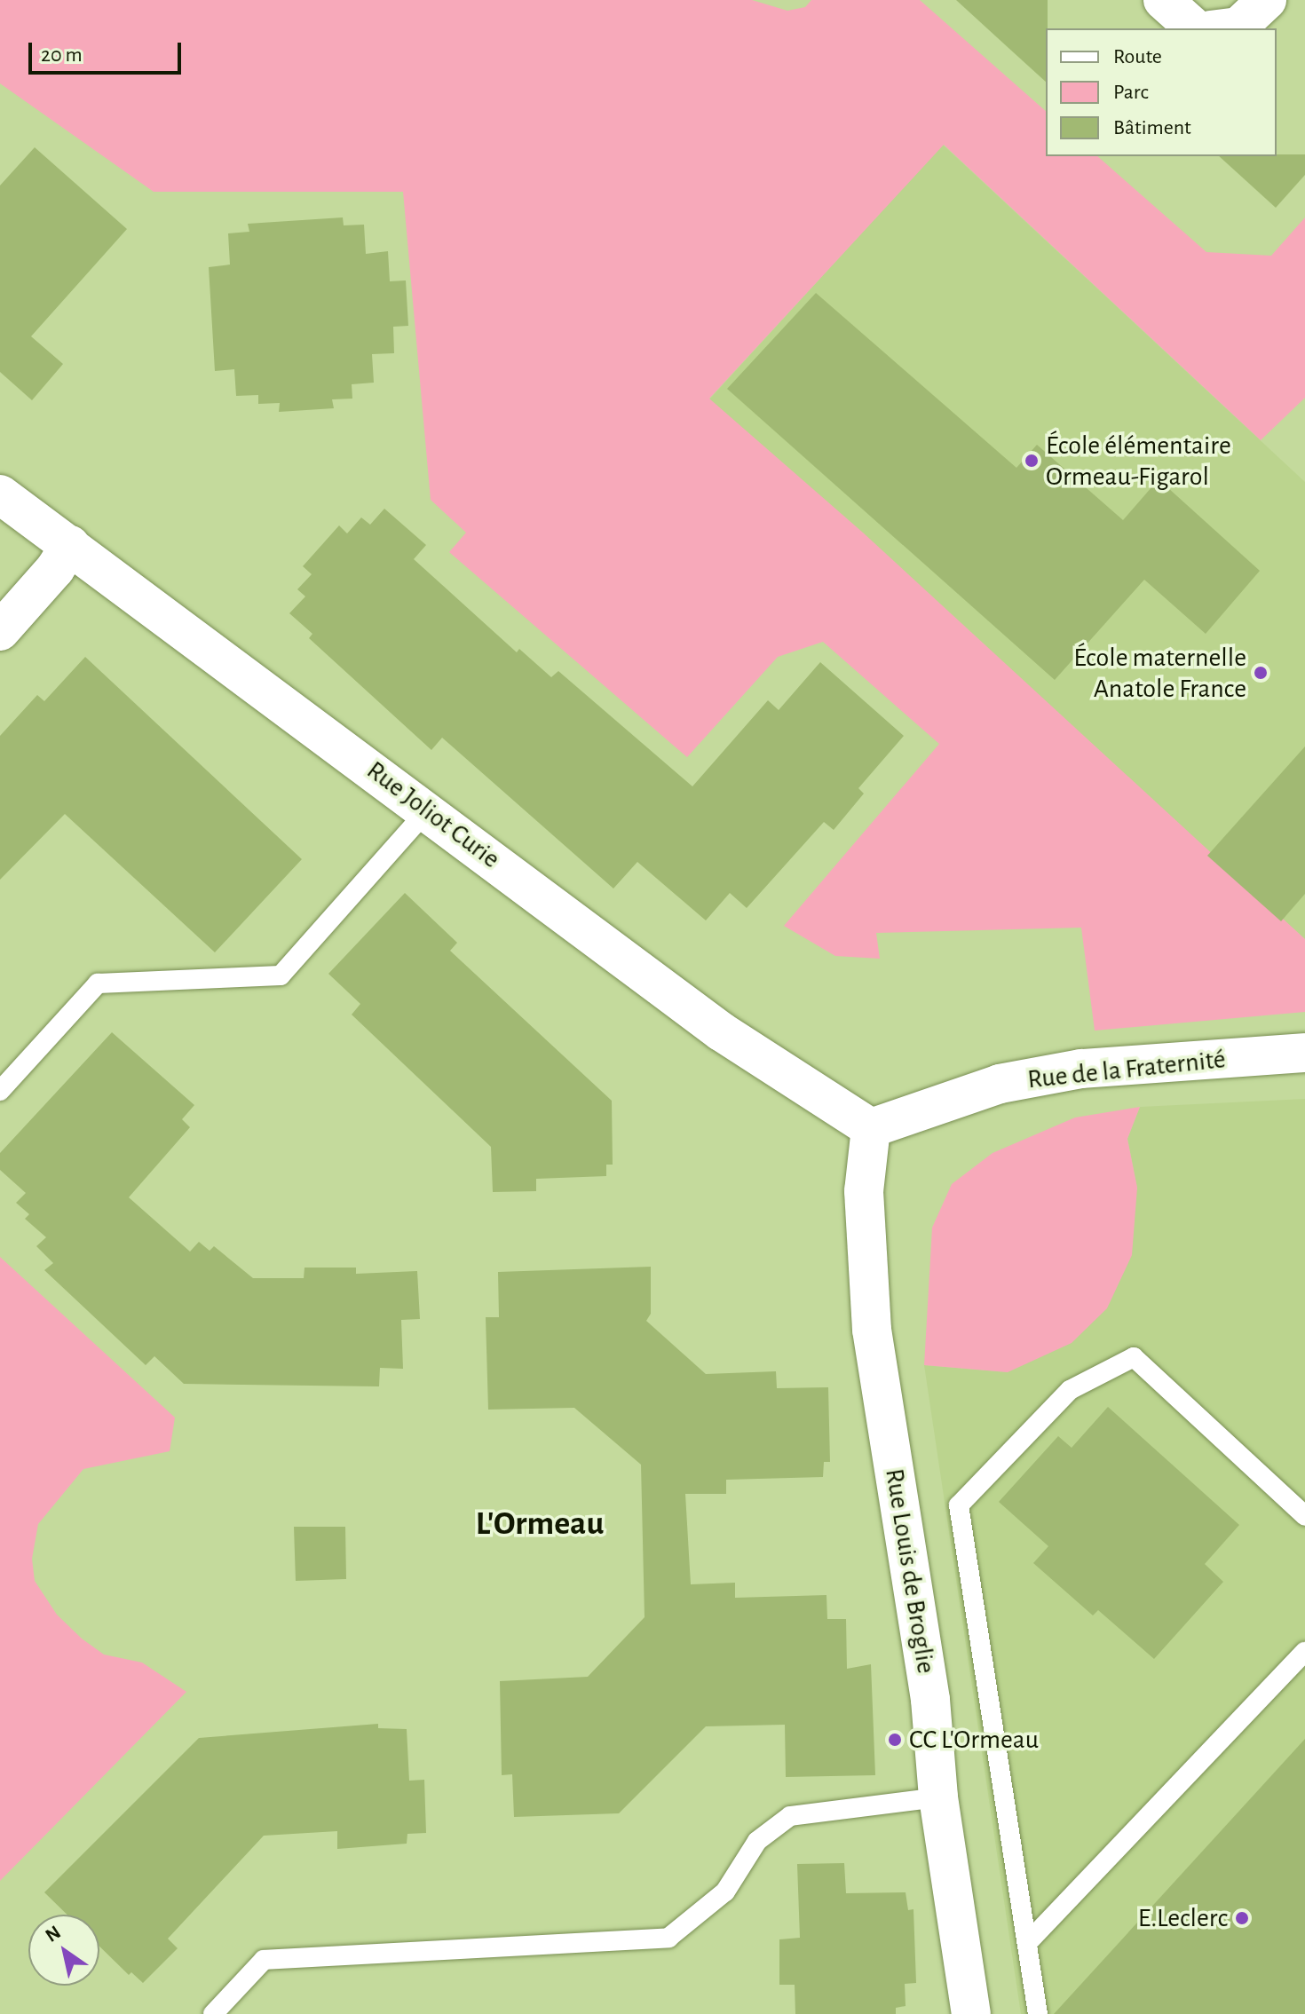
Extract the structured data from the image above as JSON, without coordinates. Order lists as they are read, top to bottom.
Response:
{
  "streets": {
    "street": ["Rue Joliot Curie", "Rue de la Fraternité", "Rue Louis de Broglie"]
  },
  "crossings": [
    ["Rue Joliot Curie", "Rue de la Fraternité"],
    ["Rue Joliot Curie", "Rue Louis de Broglie"],
    ["Rue de la Fraternité", "Rue Louis de Broglie"]
  ],
  "districts": ["L'Ormeau"],
  "places": [
    "École élémentaire Ormeau-Figarol",
    "École maternelle Anatole France",
    "CC L'Ormeau",
    "E.Leclerc"
  ],
  "legend": ["Route", "Parc", "Bâtiment"],
  "scale_bar": "20 m",
  "north": "top left"
}
